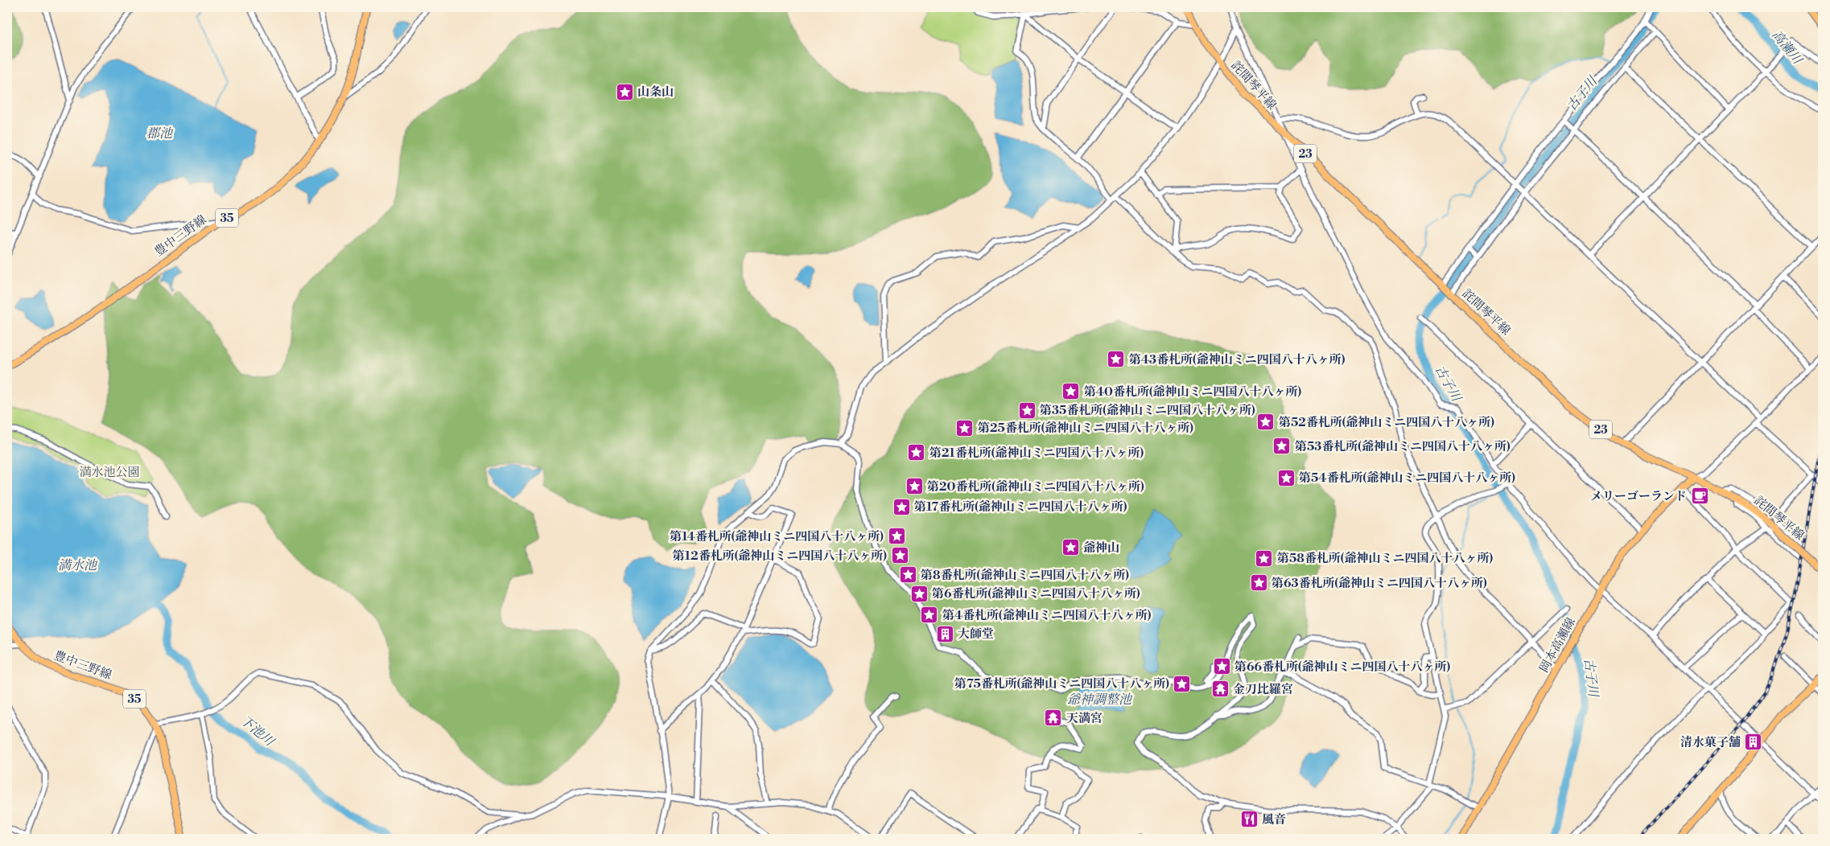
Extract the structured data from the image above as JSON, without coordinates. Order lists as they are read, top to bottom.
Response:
{
  "streets": {
    "main road": [
      "詫間琴平線",
      "23",
      "35",
      "豊中三野線",
      "岡本高瀬線"
    ]
  },
  "crossings": [
    ["詫間琴平線", "岡本高瀬線"]
  ],
  "water": [
    "高瀬川",
    "古子川",
    "郡池",
    "満水池",
    "爺神調整池",
    "下池川"
  ],
  "parks": ["満水池公園"],
  "places": {
    "place": [
      "山条山",
      "第43番札所(爺神山ミニ四国八十八ヶ所)",
      "第40番札所(爺神山ミニ四国八十八ヶ所)",
      "第35番札所(爺神山ミニ四国八十八ヶ所)",
      "第52番札所(爺神山ミニ四国八十八ヶ所)",
      "第25番札所(爺神山ミニ四国八十八ヶ所)",
      "第53番札所(爺神山ミニ四国八十八ヶ所)",
      "第21番札所(爺神山ミニ四国八十八ヶ所)",
      "第54番札所(爺神山ミニ四国八十八ヶ所)",
      "第20番札所(爺神山ミニ四国八十八ヶ所)",
      "第17番札所(爺神山ミニ四国八十八ヶ所)",
      "第14番札所(爺神山ミニ四国八十八ヶ所)",
      "爺神山",
      "第12番札所(爺神山ミニ四国八十八ヶ所)",
      "第58番札所(爺神山ミニ四国八十八ヶ所)",
      "第8番札所(爺神山ミニ四国八十八ヶ所)",
      "第63番札所(爺神山ミニ四国八十八ヶ所)",
      "第6番札所(爺神山ミニ四国八十八ヶ所)",
      "第4番札所(爺神山ミニ四国八十八ヶ所)",
      "第66番札所(爺神山ミニ四国八十八ヶ所)",
      "第75番札所(爺神山ミニ四国八十八ヶ所)"
    ],
    "cafe": ["メリーゴーランド"],
    "building": ["大師堂", "清水菓子舗"],
    "temple": ["金刀比羅宮", "天満宮"],
    "restaurant": ["風音"]
  }
}
